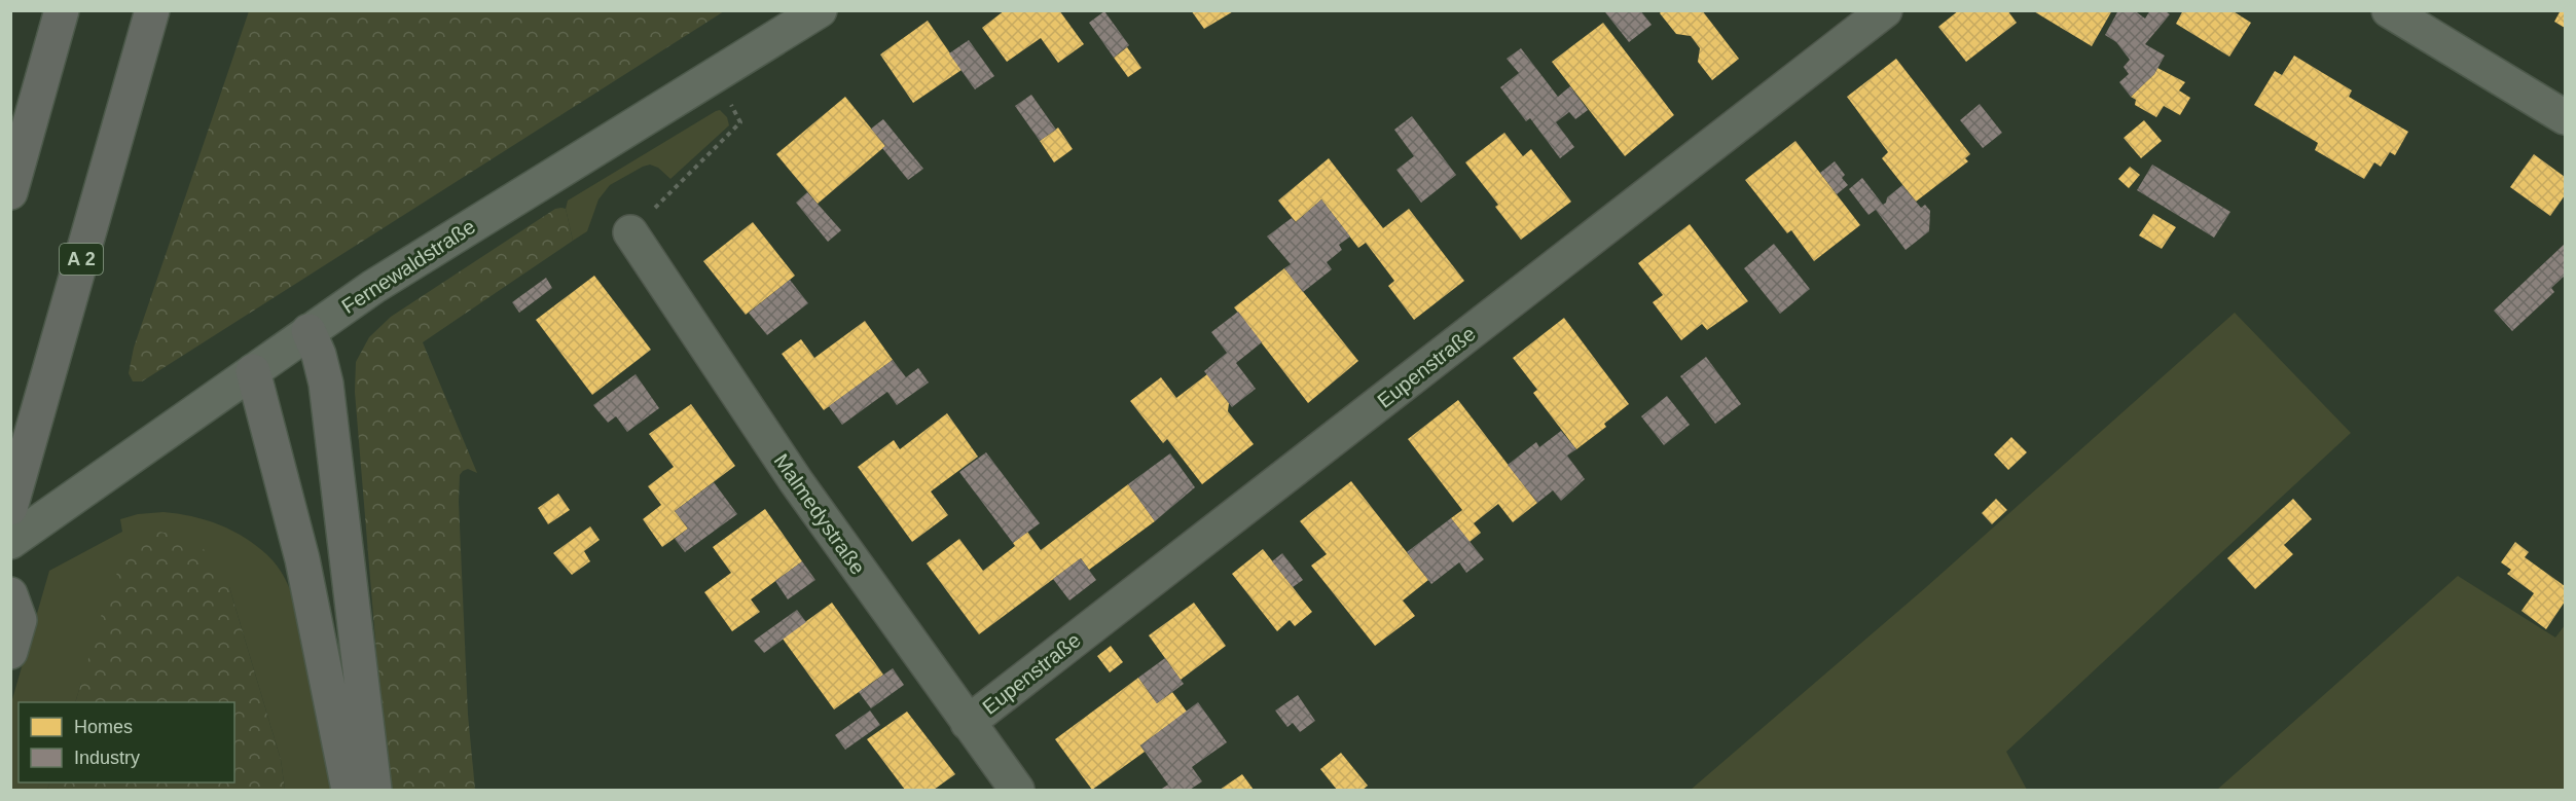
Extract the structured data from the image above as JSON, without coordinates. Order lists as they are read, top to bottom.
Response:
{
  "streets": {
    "highway": ["A 2"],
    "main road": ["Fernewaldstraße"],
    "street": ["Eupenstraße", "Malmedystraße"]
  },
  "crossings": [
    ["Eupenstraße", "Malmedystraße"]
  ],
  "legend": ["Homes", "Industry"]
}
